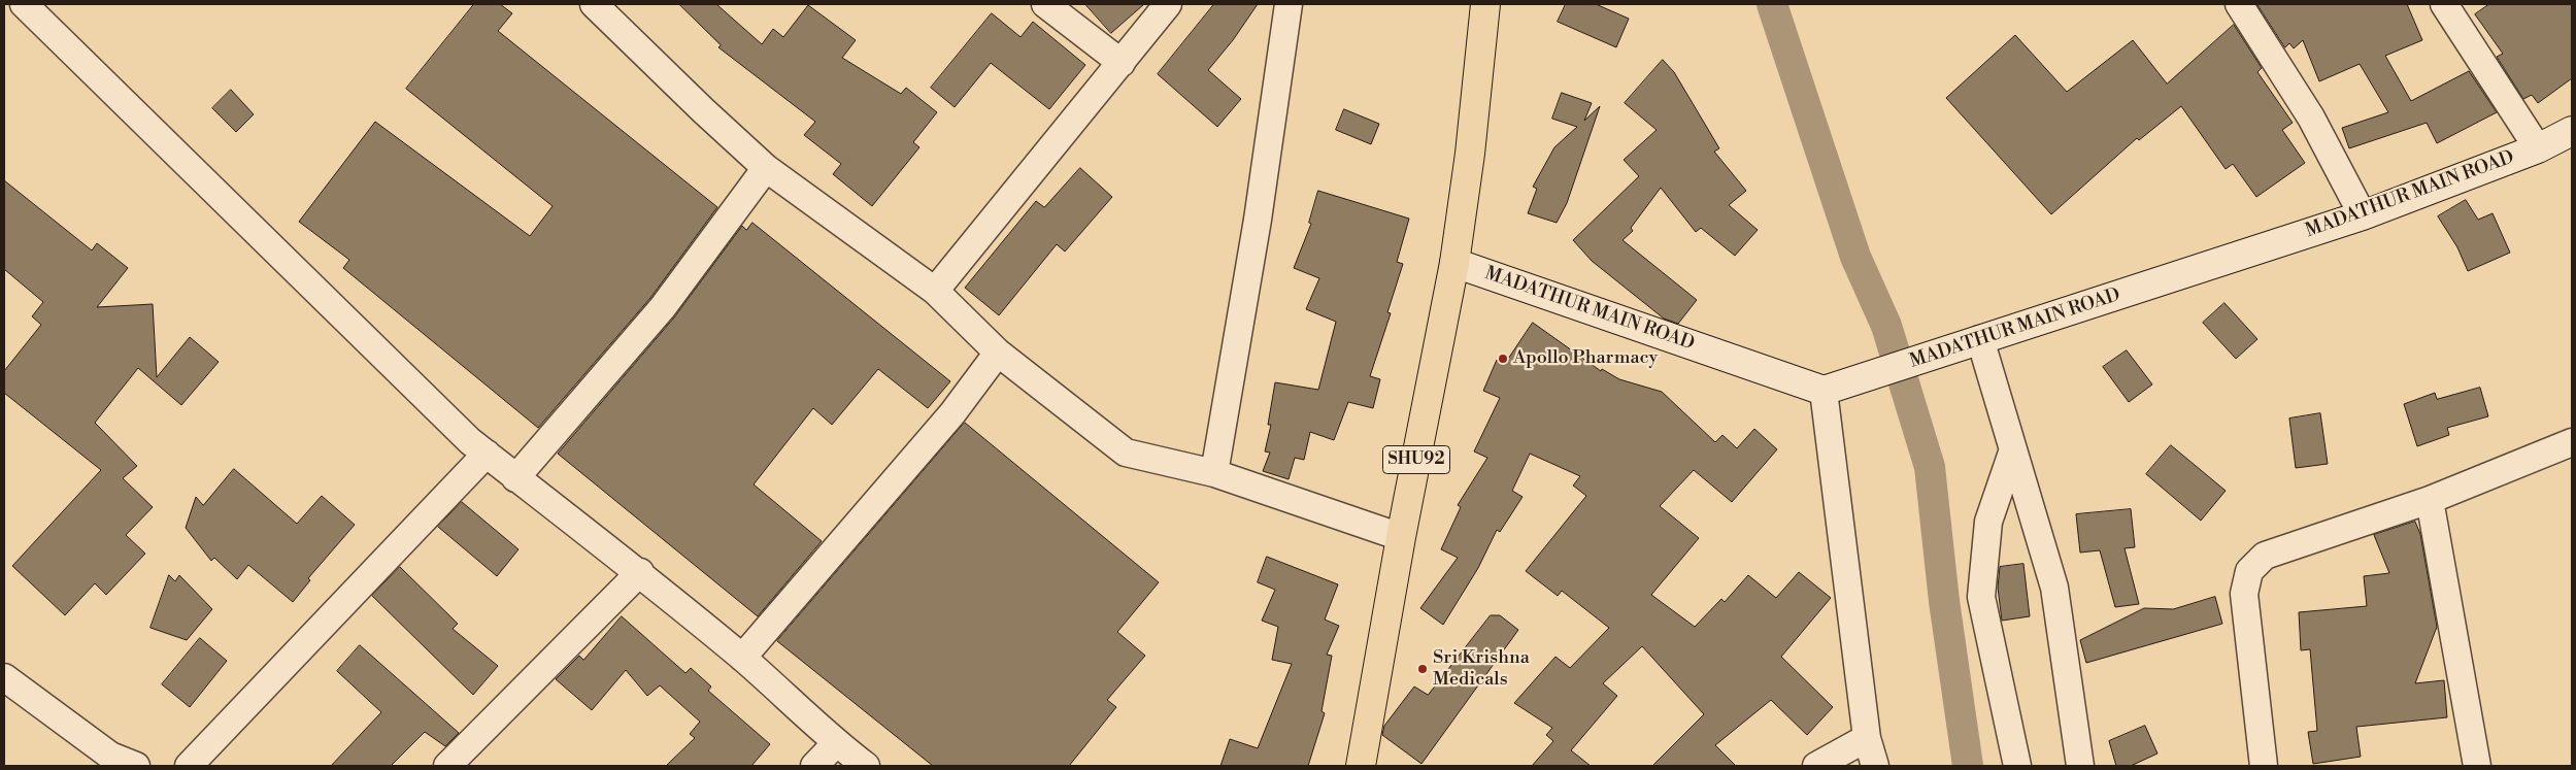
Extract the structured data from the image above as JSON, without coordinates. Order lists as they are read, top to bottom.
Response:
{
  "streets": {
    "main road": ["SHU92"],
    "street": ["MADATHUR MAIN ROAD"]
  },
  "crossings": [
    ["MADATHUR MAIN ROAD", "SHU92"]
  ],
  "places": ["Apollo Pharmacy", "Sri Krishna Medicals"]
}
